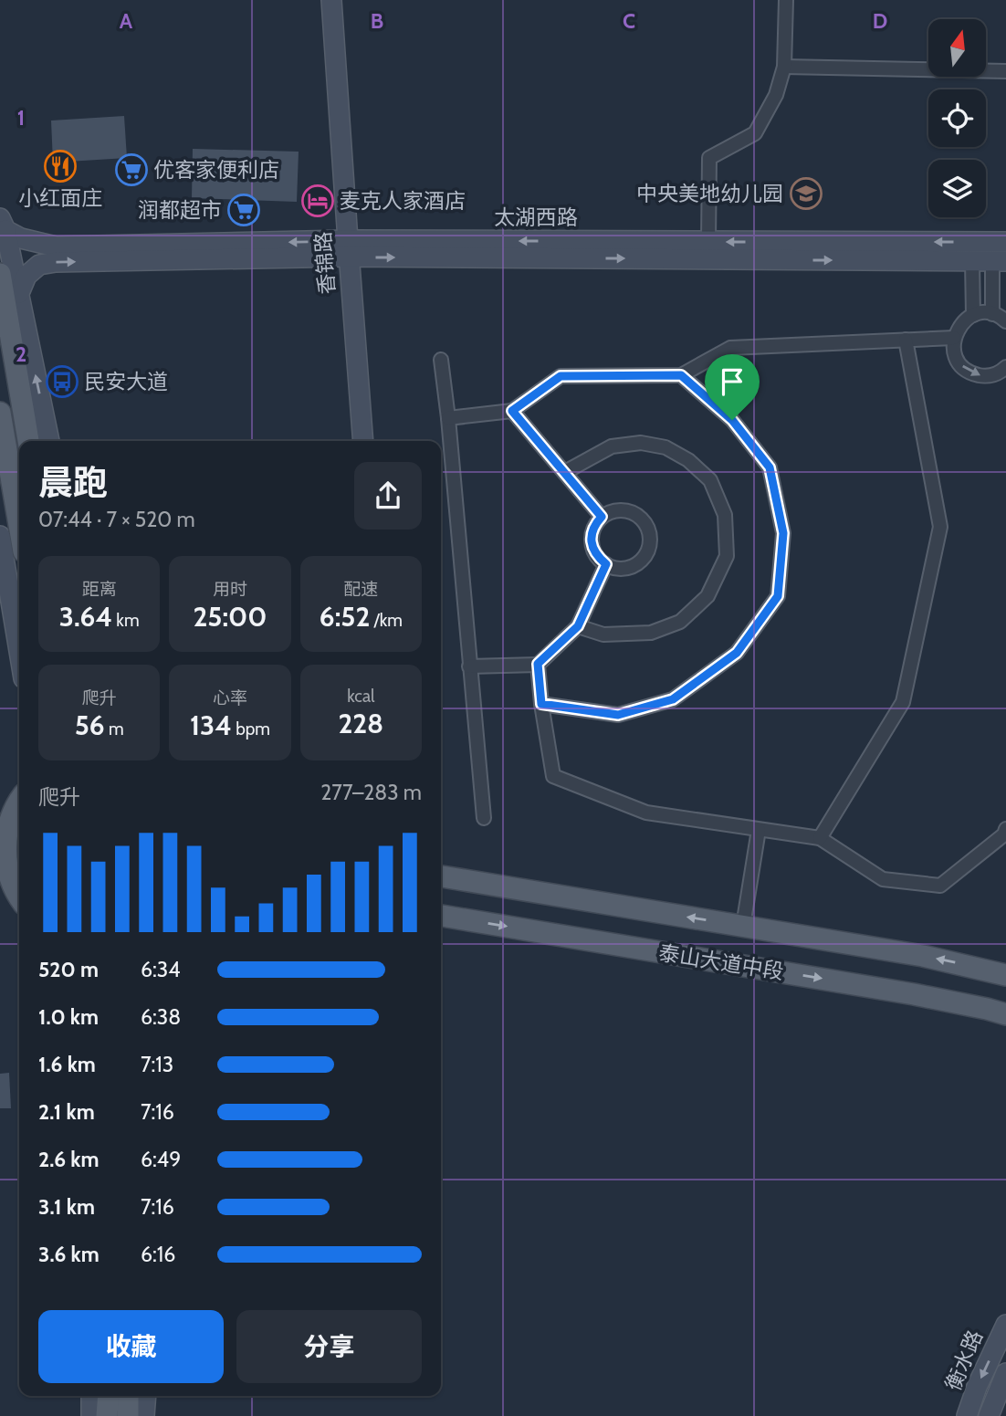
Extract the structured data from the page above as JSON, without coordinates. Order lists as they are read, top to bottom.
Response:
{
  "streets": {
    "main road": [
      "太湖西路",
      "香锦路",
      "泰山大道中段",
      "衡水路"
    ]
  },
  "crossings": [
    ["太湖西路", "香锦路"]
  ],
  "places": {
    "restaurant": ["小红面庄"],
    "supermarket": ["优客家便利店", "润都超市"],
    "school or university": ["中央美地幼儿园"],
    "hotel": ["麦克人家酒店"],
    "bus stop": ["民安大道"]
  },
  "north": "top",
  "page": {
    "heading": ["晨跑", "07:44 · 7 × 520 m"],
    "stats": [
      ["距离", "3.64 km"],
      ["用时", "25:00"],
      ["配速", "6:52 /km"],
      ["爬升", "56 m"],
      ["心率", "134 bpm"],
      ["kcal", "228"]
    ],
    "chart": ["爬升", "277–283 m"],
    "list": [
      {
        "name": "520 m",
        "note": "6:34"
      },
      {
        "name": "1.0 km",
        "note": "6:38"
      },
      {
        "name": "1.6 km",
        "note": "7:13"
      },
      {
        "name": "2.1 km",
        "note": "7:16"
      },
      {
        "name": "2.6 km",
        "note": "6:49"
      },
      {
        "name": "3.1 km",
        "note": "7:16"
      },
      {
        "name": "3.6 km",
        "note": "6:16"
      }
    ],
    "buttons": ["收藏", "分享"]
  },
  "grid": {
    "columns": [
      "A",
      "B",
      "C",
      "D"
    ],
    "rows": ["1", "2"]
  }
}
